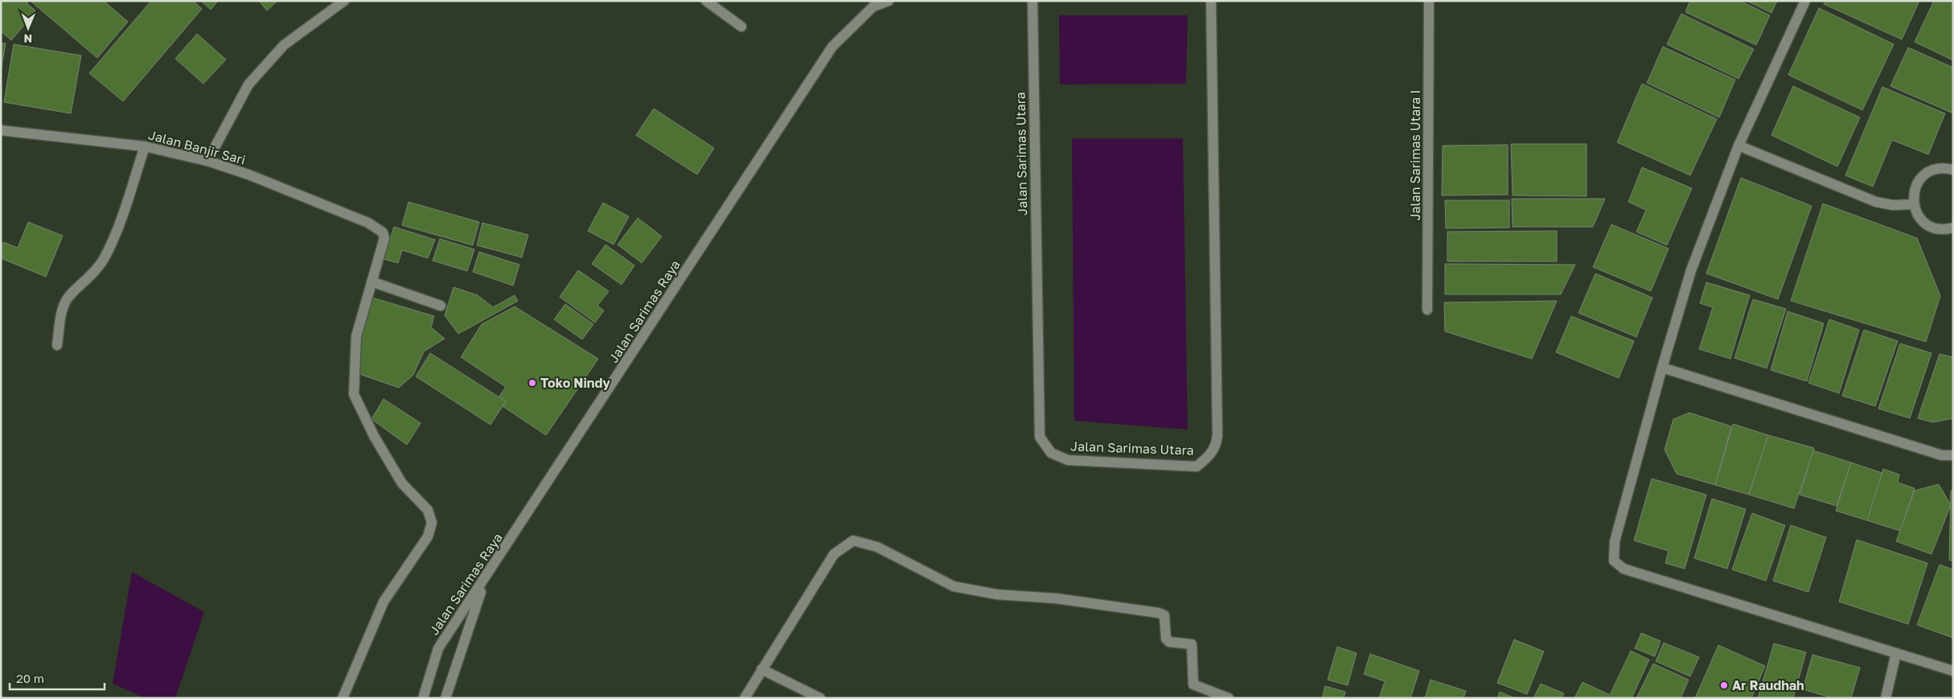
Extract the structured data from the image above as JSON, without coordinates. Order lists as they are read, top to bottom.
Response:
{
  "streets": {
    "street": [
      "Jalan Banjir Sari",
      "Jalan Sarimas Utara",
      "Jalan Sarimas Utara I",
      "Jalan Sarimas Raya"
    ]
  },
  "places": ["Toko Nindy", "Ar Raudhah"],
  "scale_bar": "20 m",
  "north": "bottom"
}
